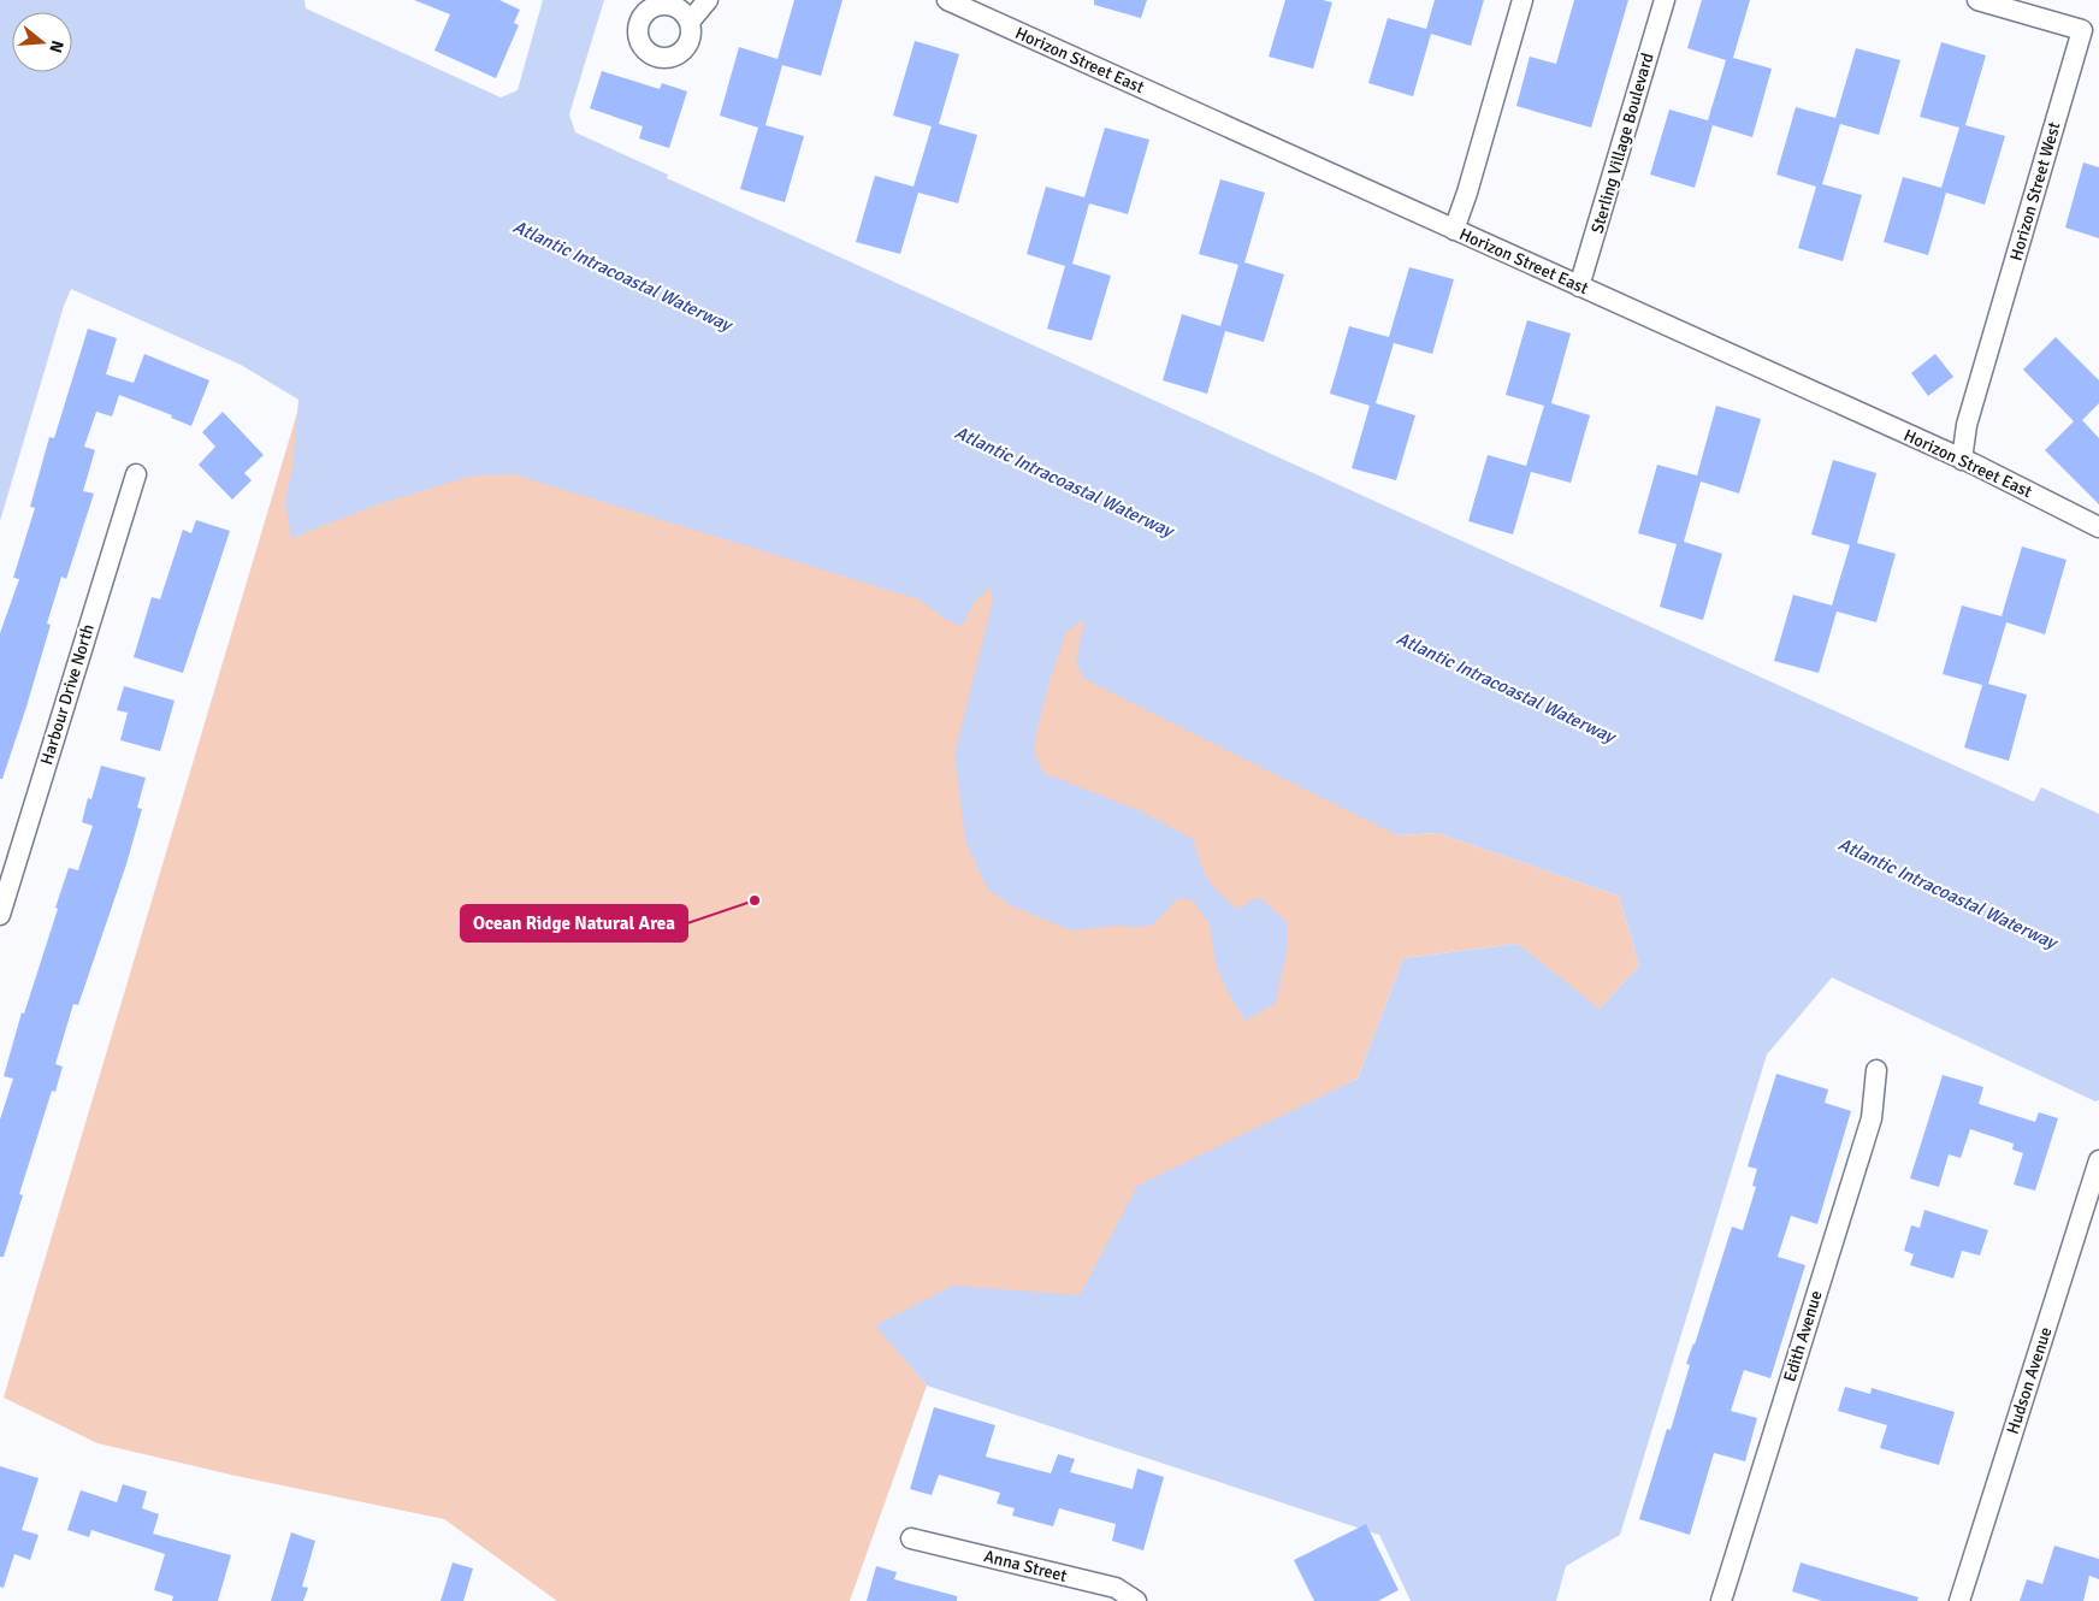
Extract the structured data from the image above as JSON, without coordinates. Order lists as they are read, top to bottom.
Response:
{
  "streets": {
    "street": [
      "Horizon Street East",
      "Sterling Village Boulevard",
      "Horizon Street West",
      "Harbour Drive North",
      "Edith Avenue",
      "Hudson Avenue",
      "Anna Street"
    ]
  },
  "crossings": [
    ["Horizon Street East", "Sterling Village Boulevard"],
    ["Horizon Street East", "Horizon Street West"]
  ],
  "water": ["Atlantic Intracoastal Waterway"],
  "places": ["Ocean Ridge Natural Area"],
  "north": "right"
}
